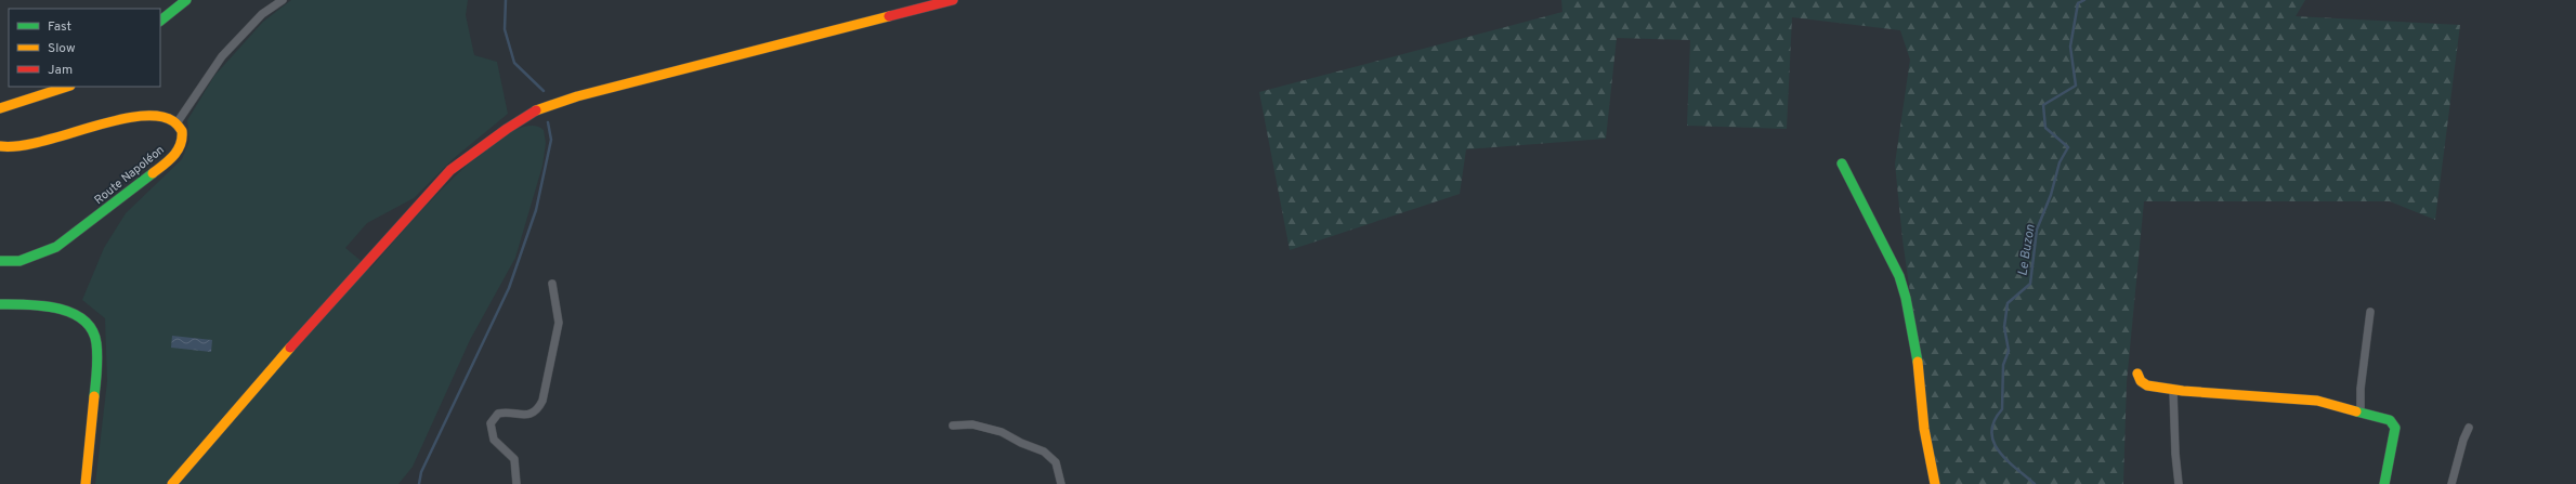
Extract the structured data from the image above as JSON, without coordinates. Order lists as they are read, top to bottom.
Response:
{
  "streets": {
    "street": ["Route Napoléon"]
  },
  "water": ["Le Buzon"],
  "legend": ["Fast", "Slow", "Jam"]
}
